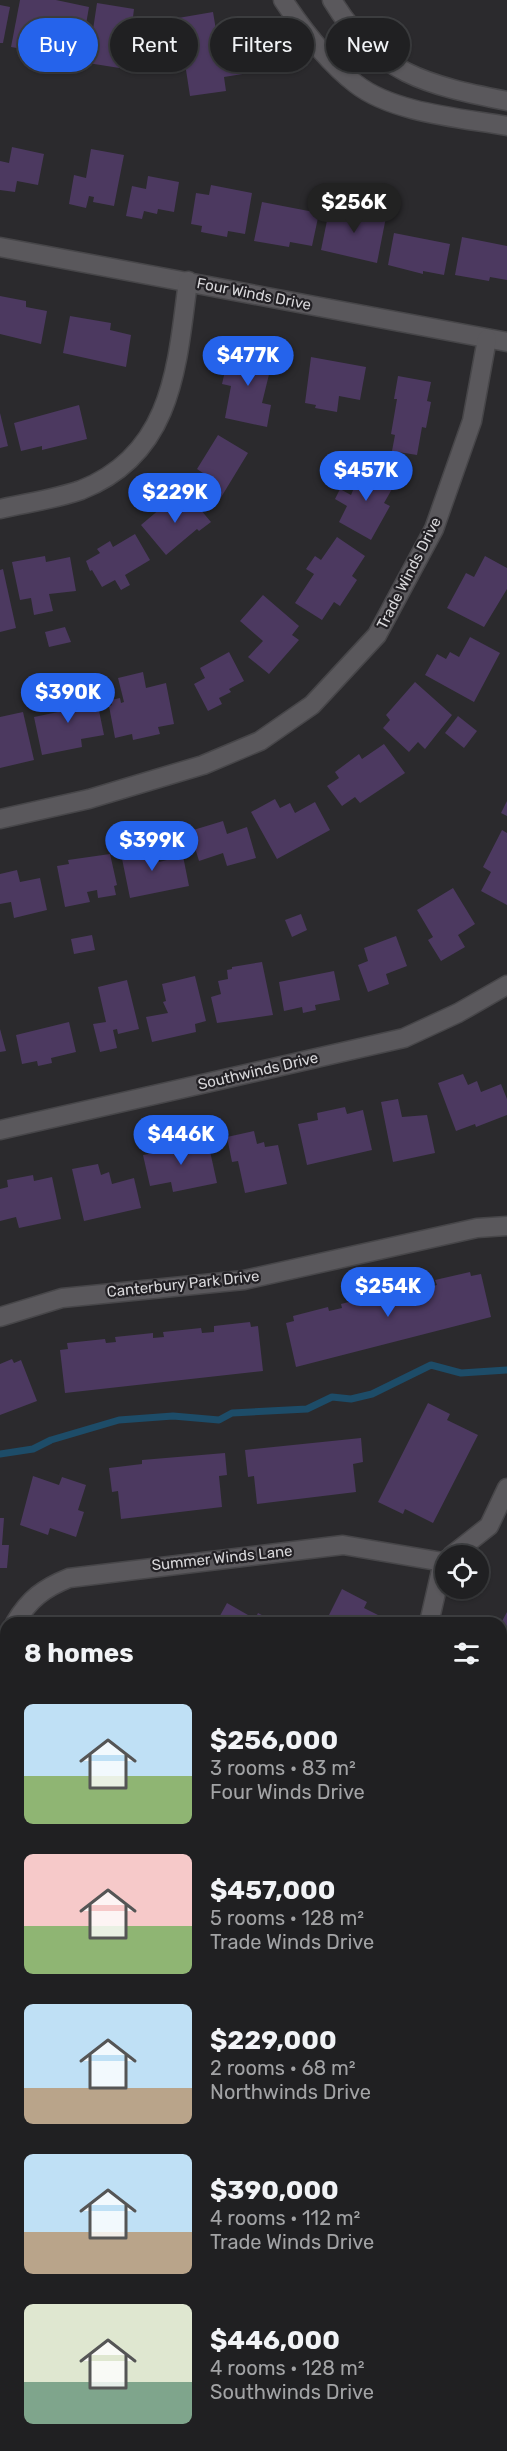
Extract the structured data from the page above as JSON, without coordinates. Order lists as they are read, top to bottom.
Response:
{
  "streets": {
    "street": [
      "Four Winds Drive",
      "Trade Winds Drive",
      "Southwinds Drive",
      "Canterbury Park Drive",
      "Summer Winds Lane"
    ]
  },
  "crossings": [
    ["Four Winds Drive", "Trade Winds Drive"]
  ],
  "page": {
    "chip": [
      "Buy",
      "Rent",
      "Filters",
      "New"
    ],
    "price": [
      "$256K",
      "$477K",
      "$457K",
      "$229K",
      "$390K",
      "$399K",
      "$446K",
      "$254K"
    ],
    "heading": "8 homes",
    "list": [
      {
        "name": "$256,000",
        "note": "3 rooms · 83 m² · Four Winds Drive"
      },
      {
        "name": "$457,000",
        "note": "5 rooms · 128 m² · Trade Winds Drive"
      },
      {
        "name": "$229,000",
        "note": "2 rooms · 68 m² · Northwinds Drive"
      },
      {
        "name": "$390,000",
        "note": "4 rooms · 112 m² · Trade Winds Drive"
      },
      {
        "name": "$446,000",
        "note": "4 rooms · 128 m² · Southwinds Drive"
      }
    ]
  }
}
